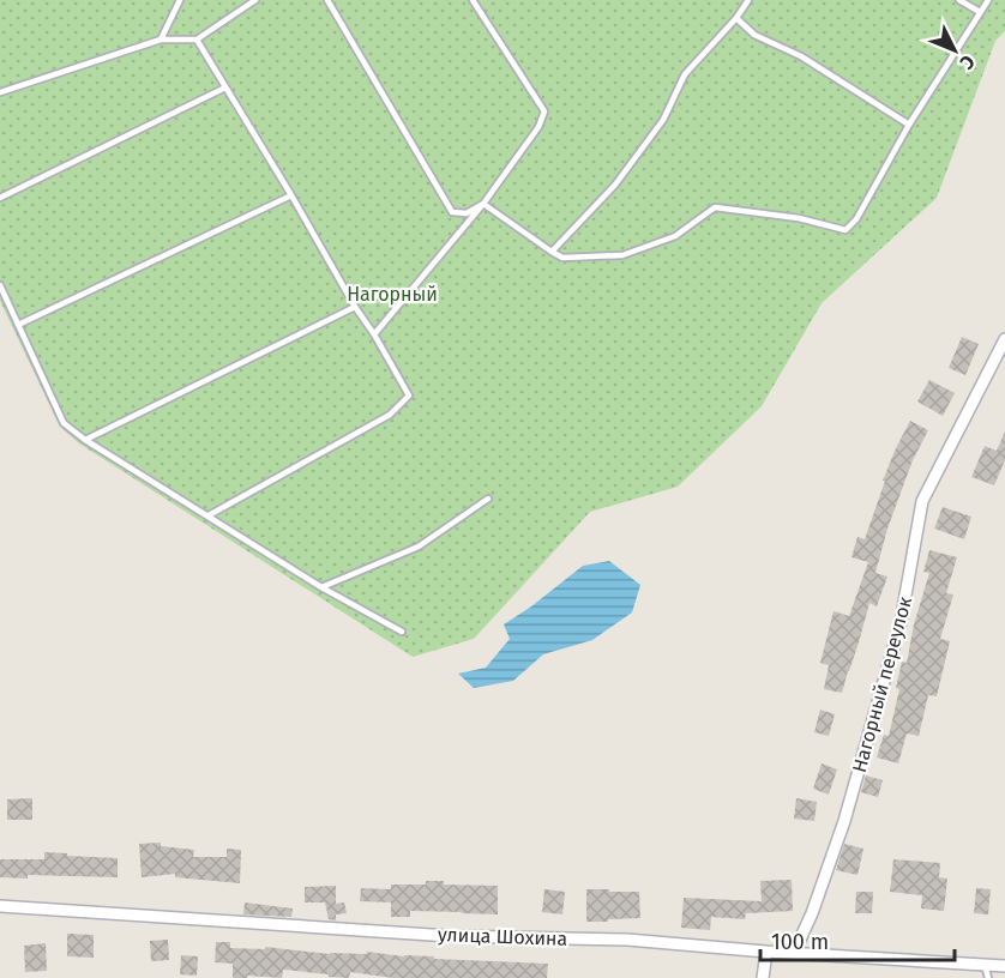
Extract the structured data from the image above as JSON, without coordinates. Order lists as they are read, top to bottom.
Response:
{
  "streets": {
    "street": ["Нагорный переулок", "улица Шохина"]
  },
  "crossings": [
    ["Нагорный переулок", "улица Шохина"]
  ],
  "parks": ["Нагорный"],
  "scale_bar": "100 m",
  "north": "bottom right"
}
